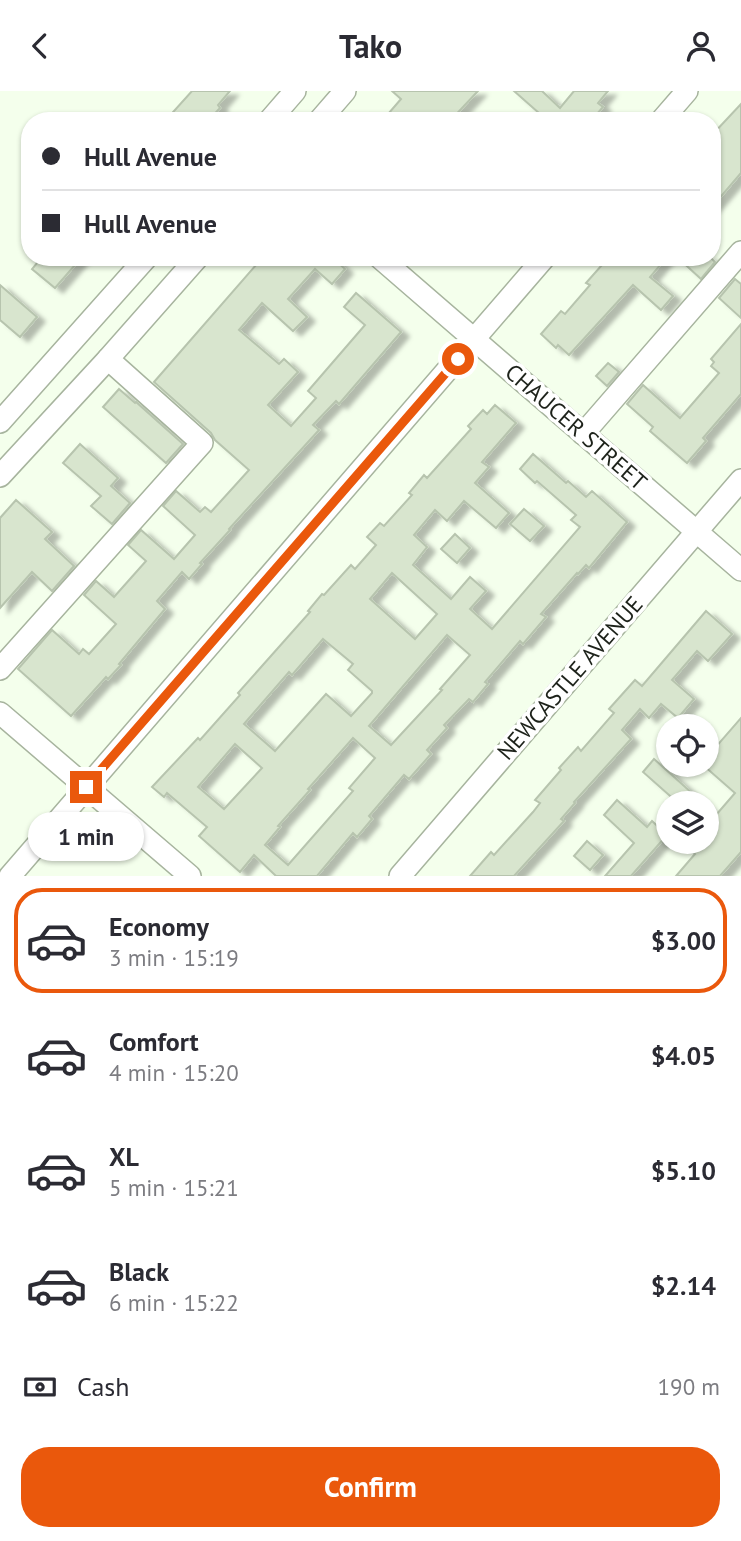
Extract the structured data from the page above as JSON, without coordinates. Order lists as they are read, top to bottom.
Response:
{
  "streets": {
    "street": ["CHAUCER STREET", "NEWCASTLE AVENUE"]
  },
  "crossings": [
    ["CHAUCER STREET", "NEWCASTLE AVENUE"]
  ],
  "page": {
    "header": "Tako",
    "banner": ["Hull Avenue", "Hull Avenue"],
    "bubble": "1 min",
    "list": [
      {
        "name": "Economy",
        "note": "3 min · 15:19",
        "value": "$3.00"
      },
      {
        "name": "Comfort",
        "note": "4 min · 15:20",
        "value": "$4.05"
      },
      {
        "name": "XL",
        "note": "5 min · 15:21",
        "value": "$5.10"
      },
      {
        "name": "Black",
        "note": "6 min · 15:22",
        "value": "$2.14"
      }
    ],
    "pay": ["Cash", "190 m"],
    "buttons": "Confirm"
  }
}
